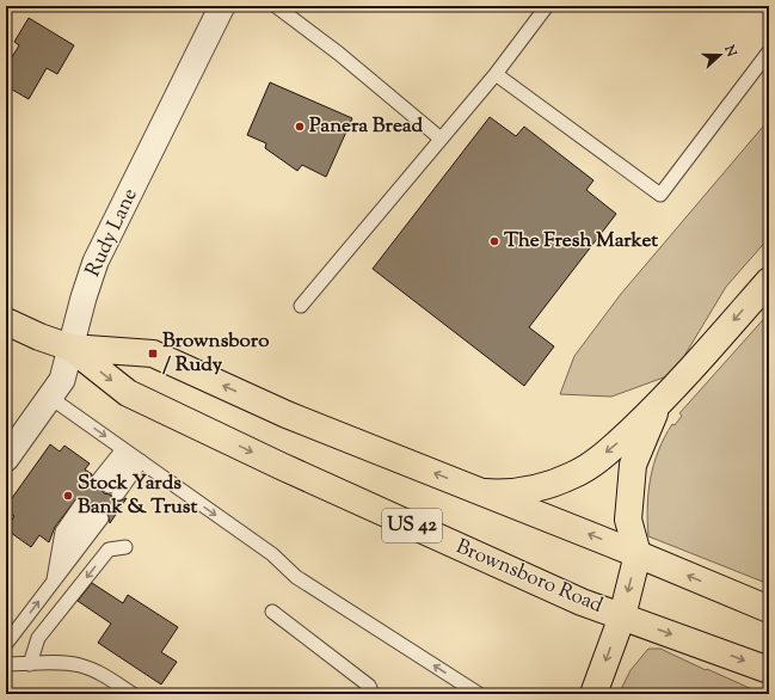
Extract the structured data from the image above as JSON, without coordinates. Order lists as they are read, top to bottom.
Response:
{
  "streets": {
    "main road": ["US 42", "Brownsboro Road"],
    "street": ["Rudy Lane"]
  },
  "crossings": [
    ["Rudy Lane", "Brownsboro Road"]
  ],
  "places": {
    "other": ["Panera Bread", "The Fresh Market", "Stock Yards Bank & Trust"],
    "transit": ["Brownsboro / Rudy"]
  },
  "north": "right"
}
